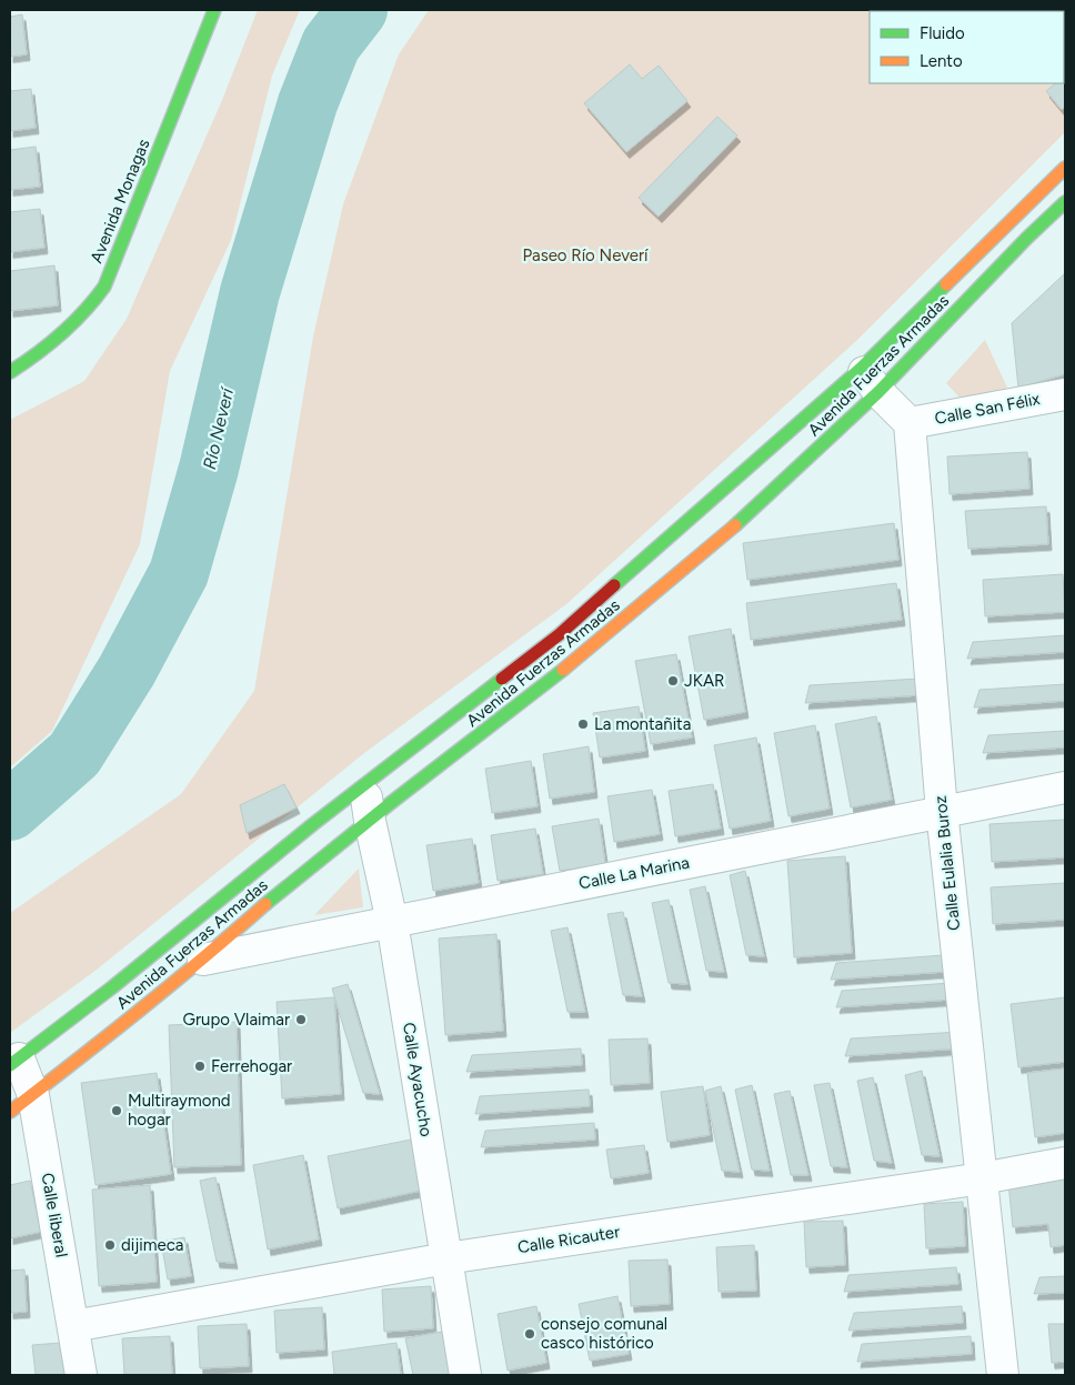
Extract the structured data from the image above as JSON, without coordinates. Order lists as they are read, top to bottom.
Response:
{
  "streets": {
    "street": [
      "Avenida Monagas",
      "Avenida Fuerzas Armadas",
      "Calle San Félix",
      "Calle Eulalia Buroz",
      "Calle La Marina",
      "Calle Ayacucho",
      "Calle liberal",
      "Calle Ricauter"
    ]
  },
  "crossings": [
    ["Avenida Fuerzas Armadas", "Calle La Marina"],
    ["Avenida Fuerzas Armadas", "Calle Ayacucho"],
    ["Avenida Fuerzas Armadas", "Calle liberal"],
    ["Calle San Félix", "Calle Eulalia Buroz"],
    ["Calle Eulalia Buroz", "Calle La Marina"],
    ["Calle Eulalia Buroz", "Calle Ricauter"],
    ["Calle La Marina", "Calle Ayacucho"],
    ["Calle Ayacucho", "Calle Ricauter"],
    ["Calle liberal", "Calle Ricauter"]
  ],
  "water": ["Río Neverí"],
  "parks": ["Paseo Río Neverí"],
  "places": [
    "JKAR",
    "La montañita",
    "Grupo Vlaimar",
    "Ferrehogar",
    "Multiraymond hogar",
    "dijimeca",
    "consejo comunal casco histórico"
  ],
  "legend": ["Fluido", "Lento"]
}
